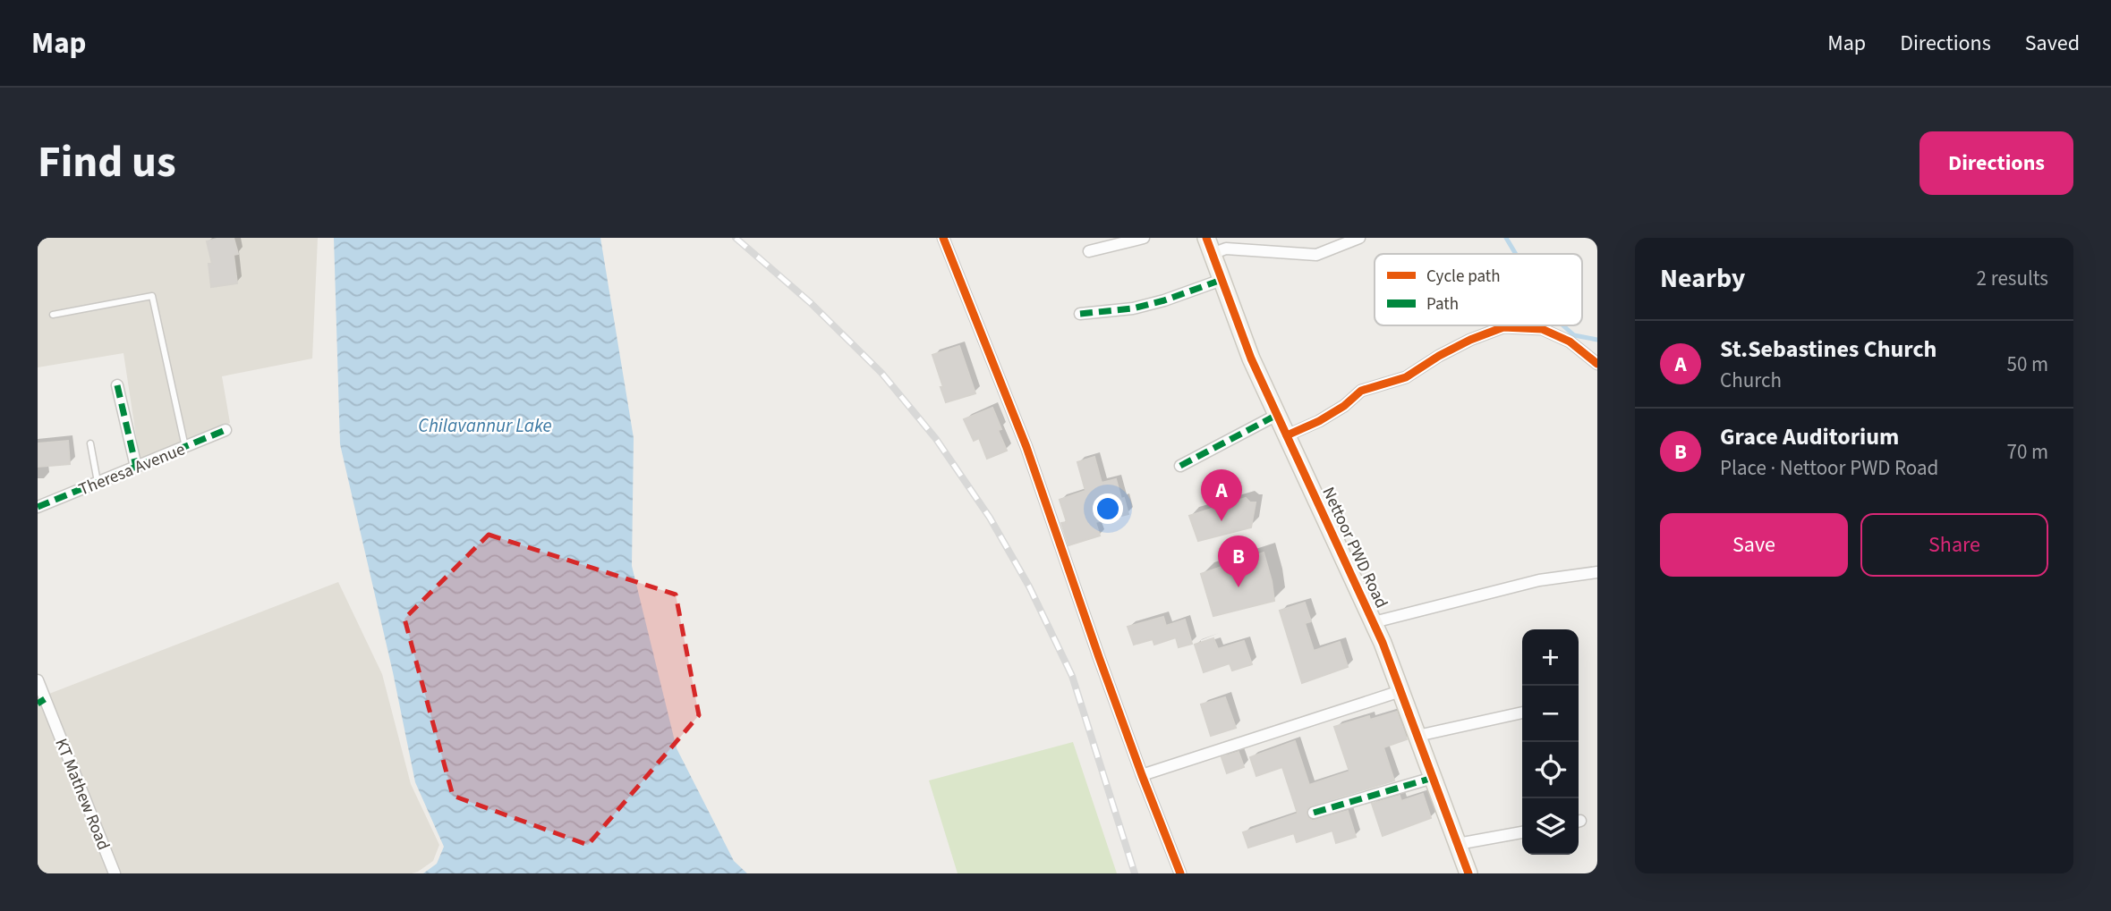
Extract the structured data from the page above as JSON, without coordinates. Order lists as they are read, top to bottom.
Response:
{
  "streets": {
    "street": ["Theresa Avenue", "Nettoor PWD Road", "KT Mathew Road"]
  },
  "water": ["Chilavannur Lake"],
  "legend": ["Cycle path", "Path"],
  "page": {
    "header": "Map",
    "nav": ["Map", "Directions", "Saved"],
    "title": "Find us",
    "buttons": [
      "Directions",
      ["Save", "Share"]
    ],
    "heading": ["Nearby", "2 results"],
    "list": [
      {
        "mark": "A",
        "name": "St.Sebastines Church",
        "note": "Church",
        "value": "50 m"
      },
      {
        "mark": "B",
        "name": "Grace Auditorium",
        "note": "Place · Nettoor PWD Road",
        "value": "70 m"
      }
    ],
    "pins": ["A", "B"],
    "map_buttons": ["+", "−"]
  }
}
